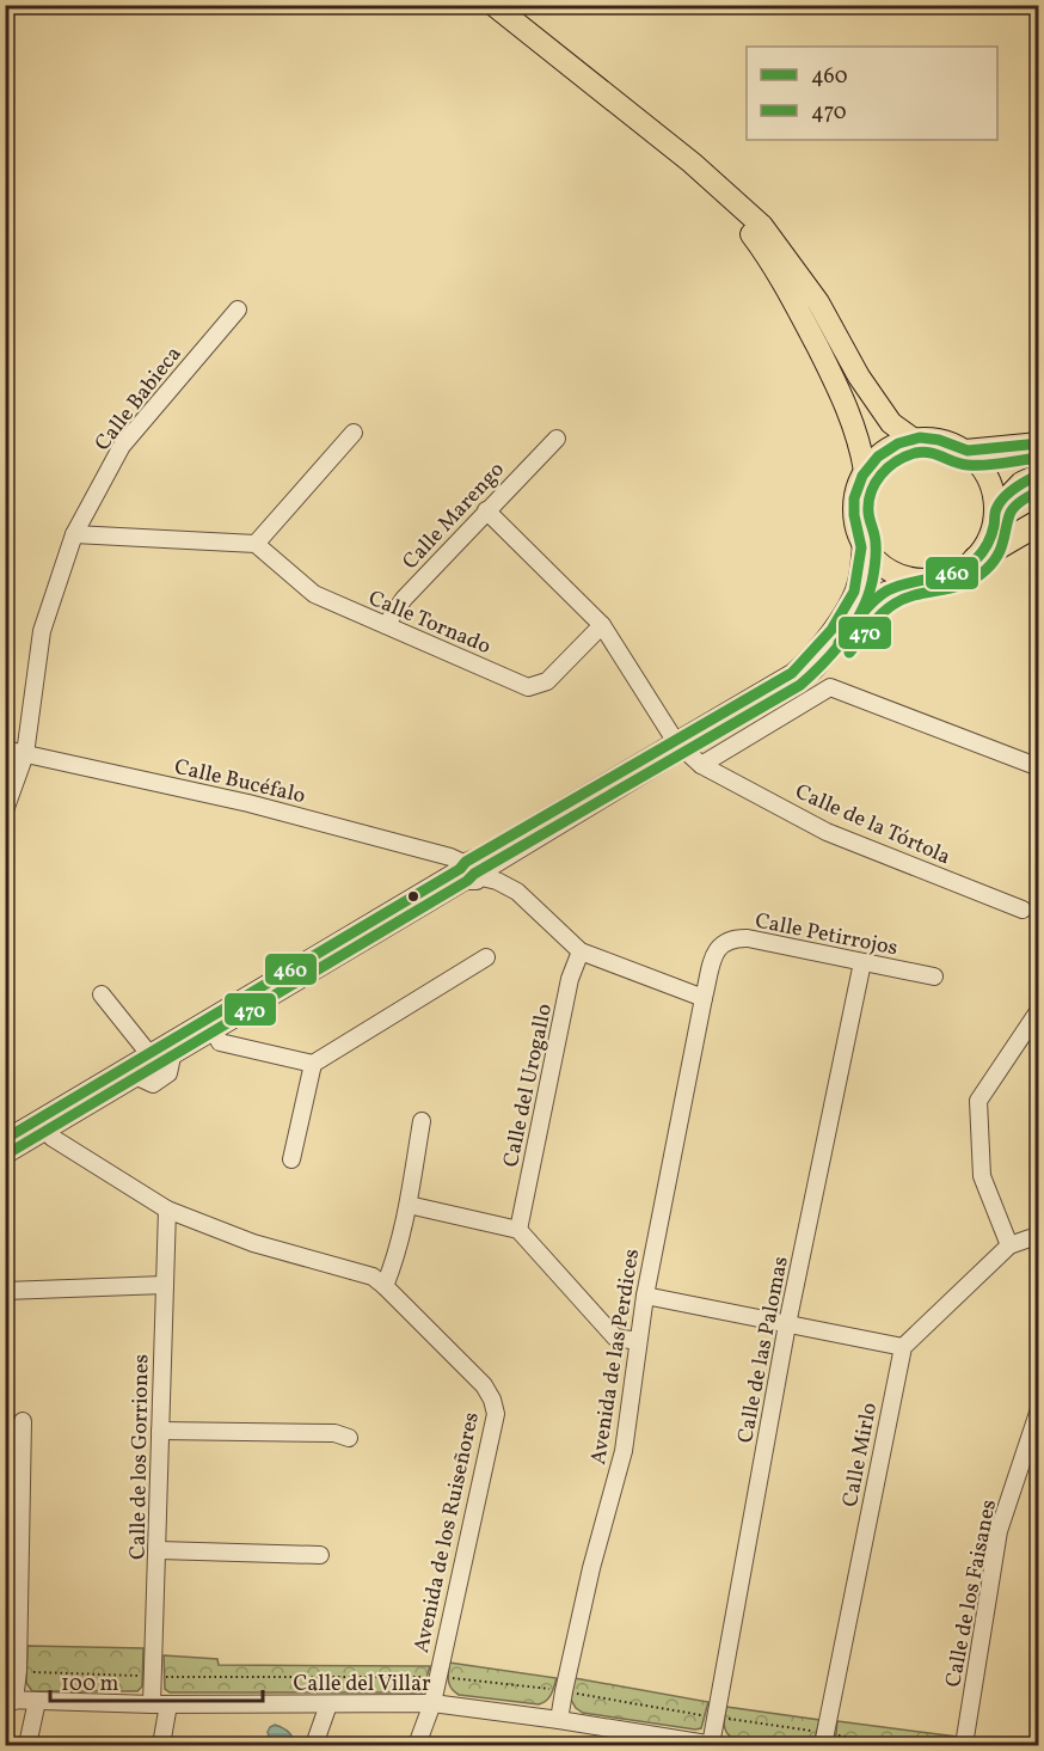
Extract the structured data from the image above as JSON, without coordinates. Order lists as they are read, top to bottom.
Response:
{
  "streets": {
    "street": [
      "Calle Babieca",
      "Calle Marengo",
      "Calle Tornado",
      "Calle Bucéfalo",
      "Calle de la Tórtola",
      "Calle Petirrojos",
      "Calle del Urogallo",
      "Calle de las Palomas",
      "Avenida de las Perdices",
      "Calle Mirlo",
      "Calle de los Gorriones",
      "Avenida de los Ruiseñores",
      "Calle de los Faisanes",
      "Calle del Villar"
    ]
  },
  "crossings": [
    ["Calle Babieca", "Calle Bucéfalo"],
    ["Calle Marengo", "Calle Tornado"],
    ["Calle Tornado", "Calle de la Tórtola"],
    ["Calle Petirrojos", "Calle de las Palomas"],
    ["Calle Petirrojos", "Avenida de las Perdices"],
    ["Calle de las Palomas", "Calle del Villar"],
    ["Avenida de las Perdices", "Calle del Villar"],
    ["Calle de los Gorriones", "Avenida de los Ruiseñores"],
    ["Calle de los Gorriones", "Calle del Villar"],
    ["Avenida de los Ruiseñores", "Calle del Villar"]
  ],
  "lines": ["transit line 460", "transit line 470"],
  "legend": ["460", "470"],
  "scale_bar": "100 m"
}
